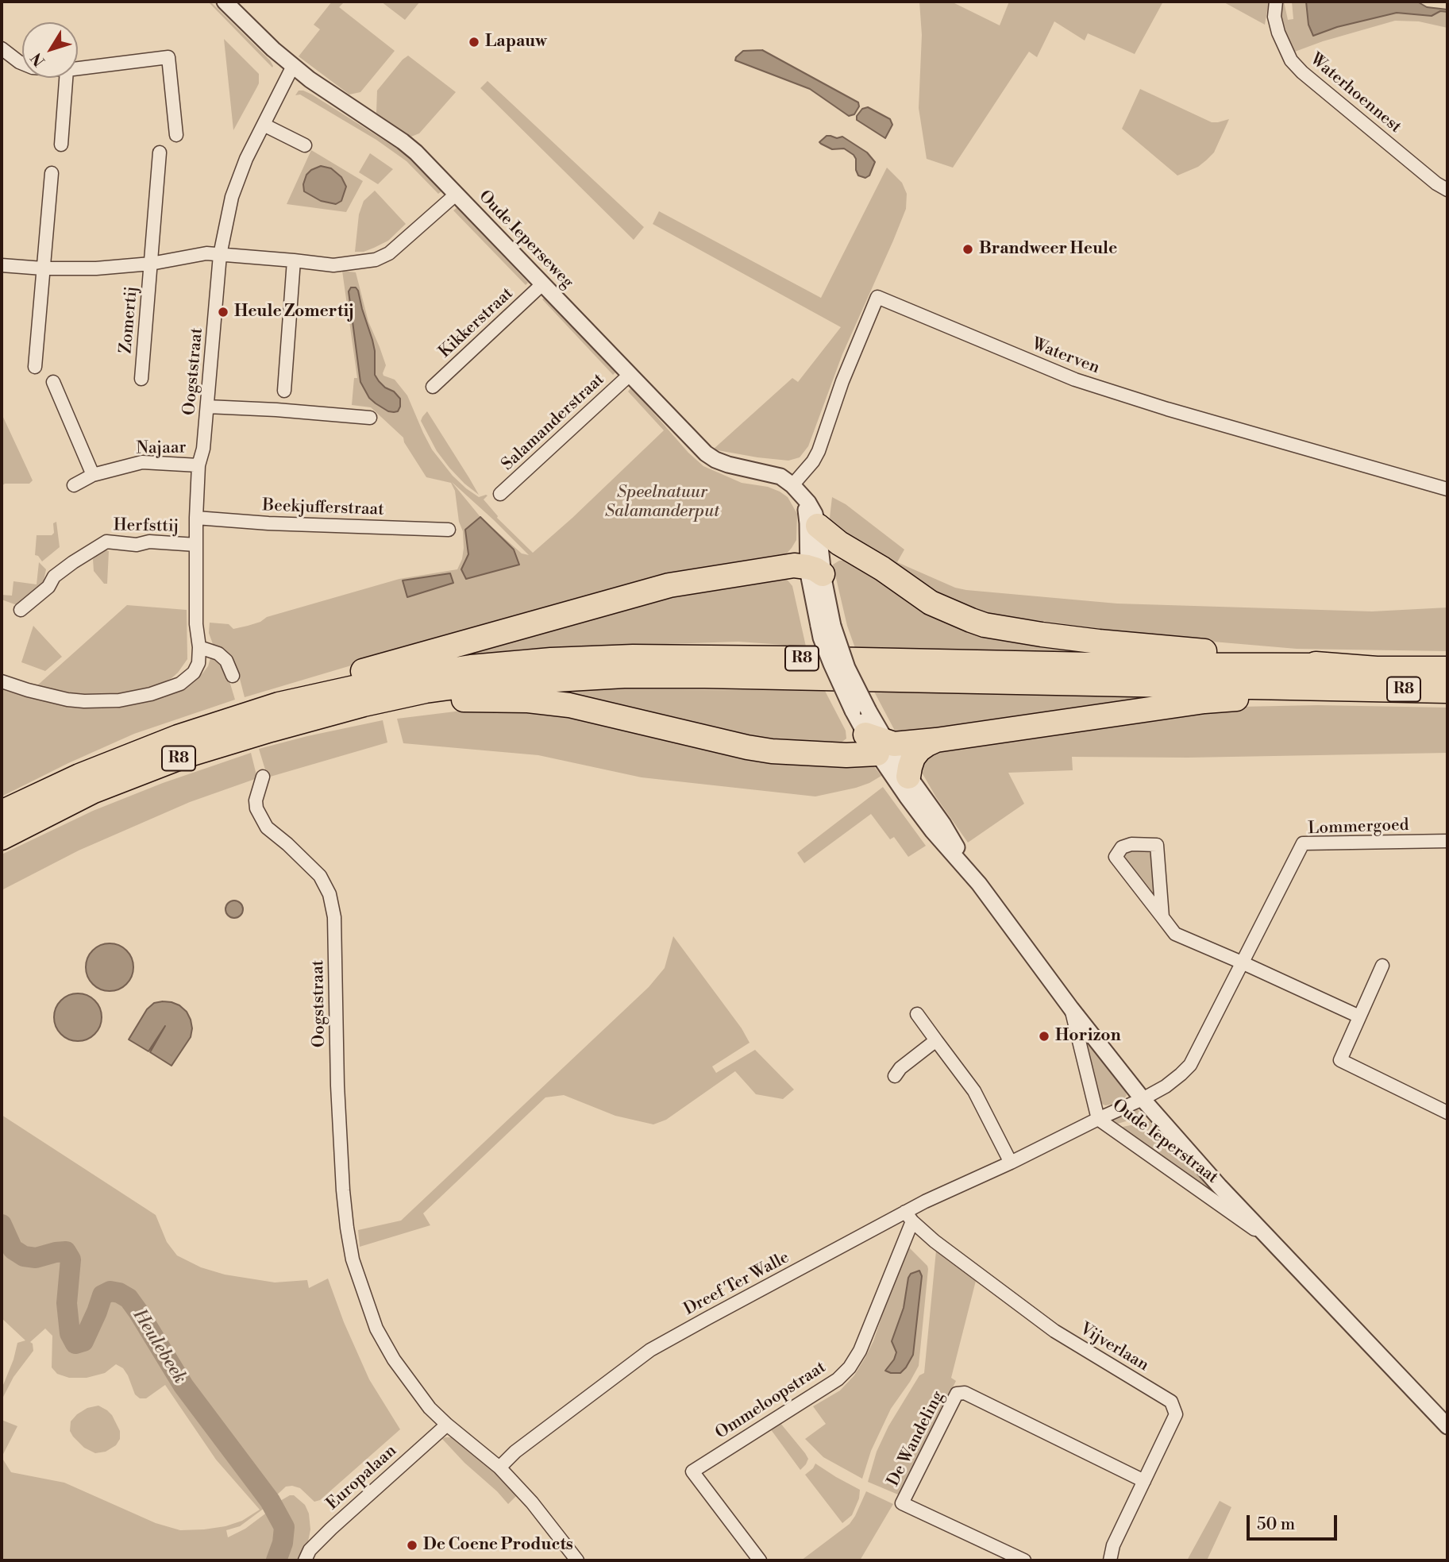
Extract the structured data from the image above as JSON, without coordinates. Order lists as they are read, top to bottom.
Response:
{
  "streets": {
    "highway": ["R8"],
    "street": [
      "Waterhoennest",
      "Oude Ieperseweg",
      "Zomertij",
      "Kikkerstraat",
      "Waterven",
      "Oogststraat",
      "Salamanderstraat",
      "Najaar",
      "Beekjufferstraat",
      "Herfsttij",
      "Lommergoed",
      "Oude Ieperstraat",
      "Dreef Ter Walle",
      "Vijverlaan",
      "Ommeloopstraat",
      "De Wandeling",
      "Europalaan"
    ]
  },
  "crossings": [
    ["Oude Ieperseweg", "Zomertij"],
    ["Oude Ieperseweg", "Kikkerstraat"],
    ["Oude Ieperseweg", "Waterven"],
    ["Oude Ieperseweg", "Oogststraat"],
    ["Oude Ieperseweg", "Salamanderstraat"],
    ["Zomertij", "Oogststraat"],
    ["Oogststraat", "Najaar"],
    ["Oogststraat", "Beekjufferstraat"],
    ["Oogststraat", "Herfsttij"],
    ["Oogststraat", "Europalaan"],
    ["Lommergoed", "Oude Ieperstraat"],
    ["Lommergoed", "Dreef Ter Walle"],
    ["Oude Ieperstraat", "Dreef Ter Walle"],
    ["Dreef Ter Walle", "Vijverlaan"],
    ["Dreef Ter Walle", "Ommeloopstraat"],
    ["Vijverlaan", "Ommeloopstraat"],
    ["Vijverlaan", "De Wandeling"]
  ],
  "water": ["Heulebeek"],
  "parks": ["Speelnatuur Salamanderput"],
  "places": [
    "Lapauw",
    "Brandweer Heule",
    "Heule Zomertij",
    "Horizon",
    "De Coene Products"
  ],
  "scale_bar": "50 m",
  "north": "bottom left"
}
